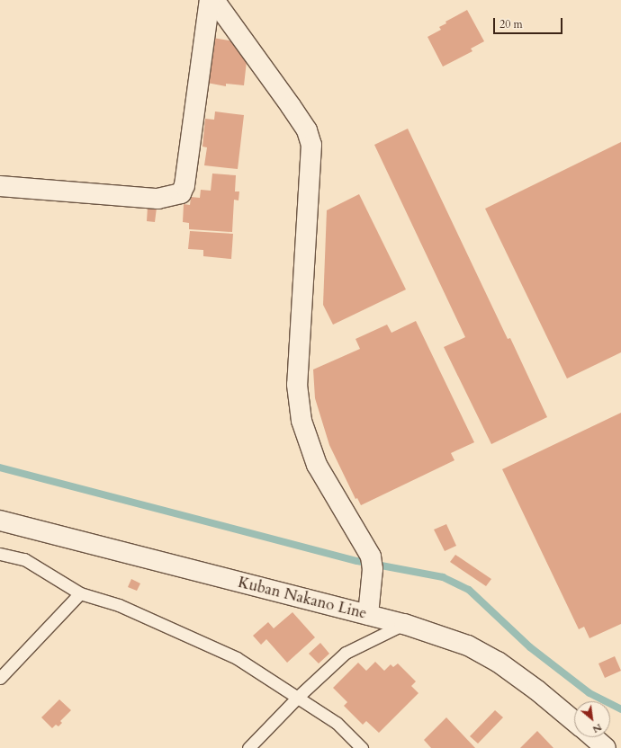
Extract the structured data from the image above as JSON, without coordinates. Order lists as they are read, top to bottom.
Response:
{
  "streets": {
    "street": ["Kuban Nakano Line"]
  },
  "scale_bar": "20 m",
  "north": "bottom right"
}
